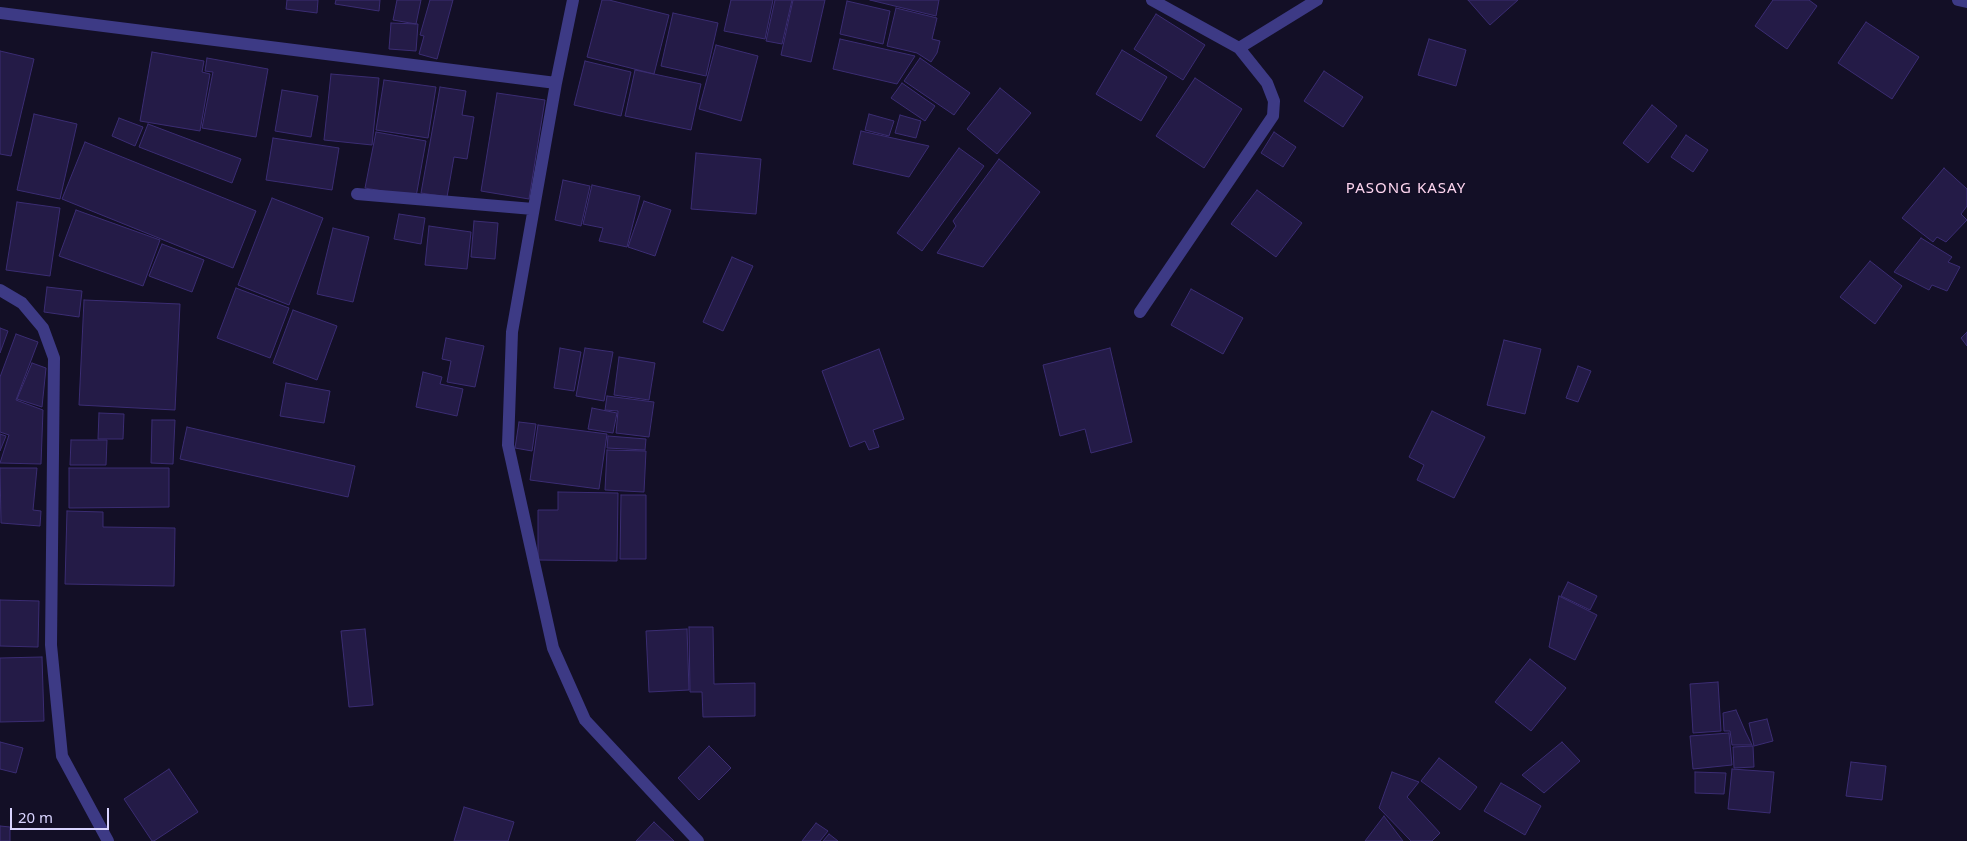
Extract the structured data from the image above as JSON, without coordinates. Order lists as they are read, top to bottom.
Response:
{
  "districts": ["PASONG KASAY"],
  "scale_bar": "20 m"
}
